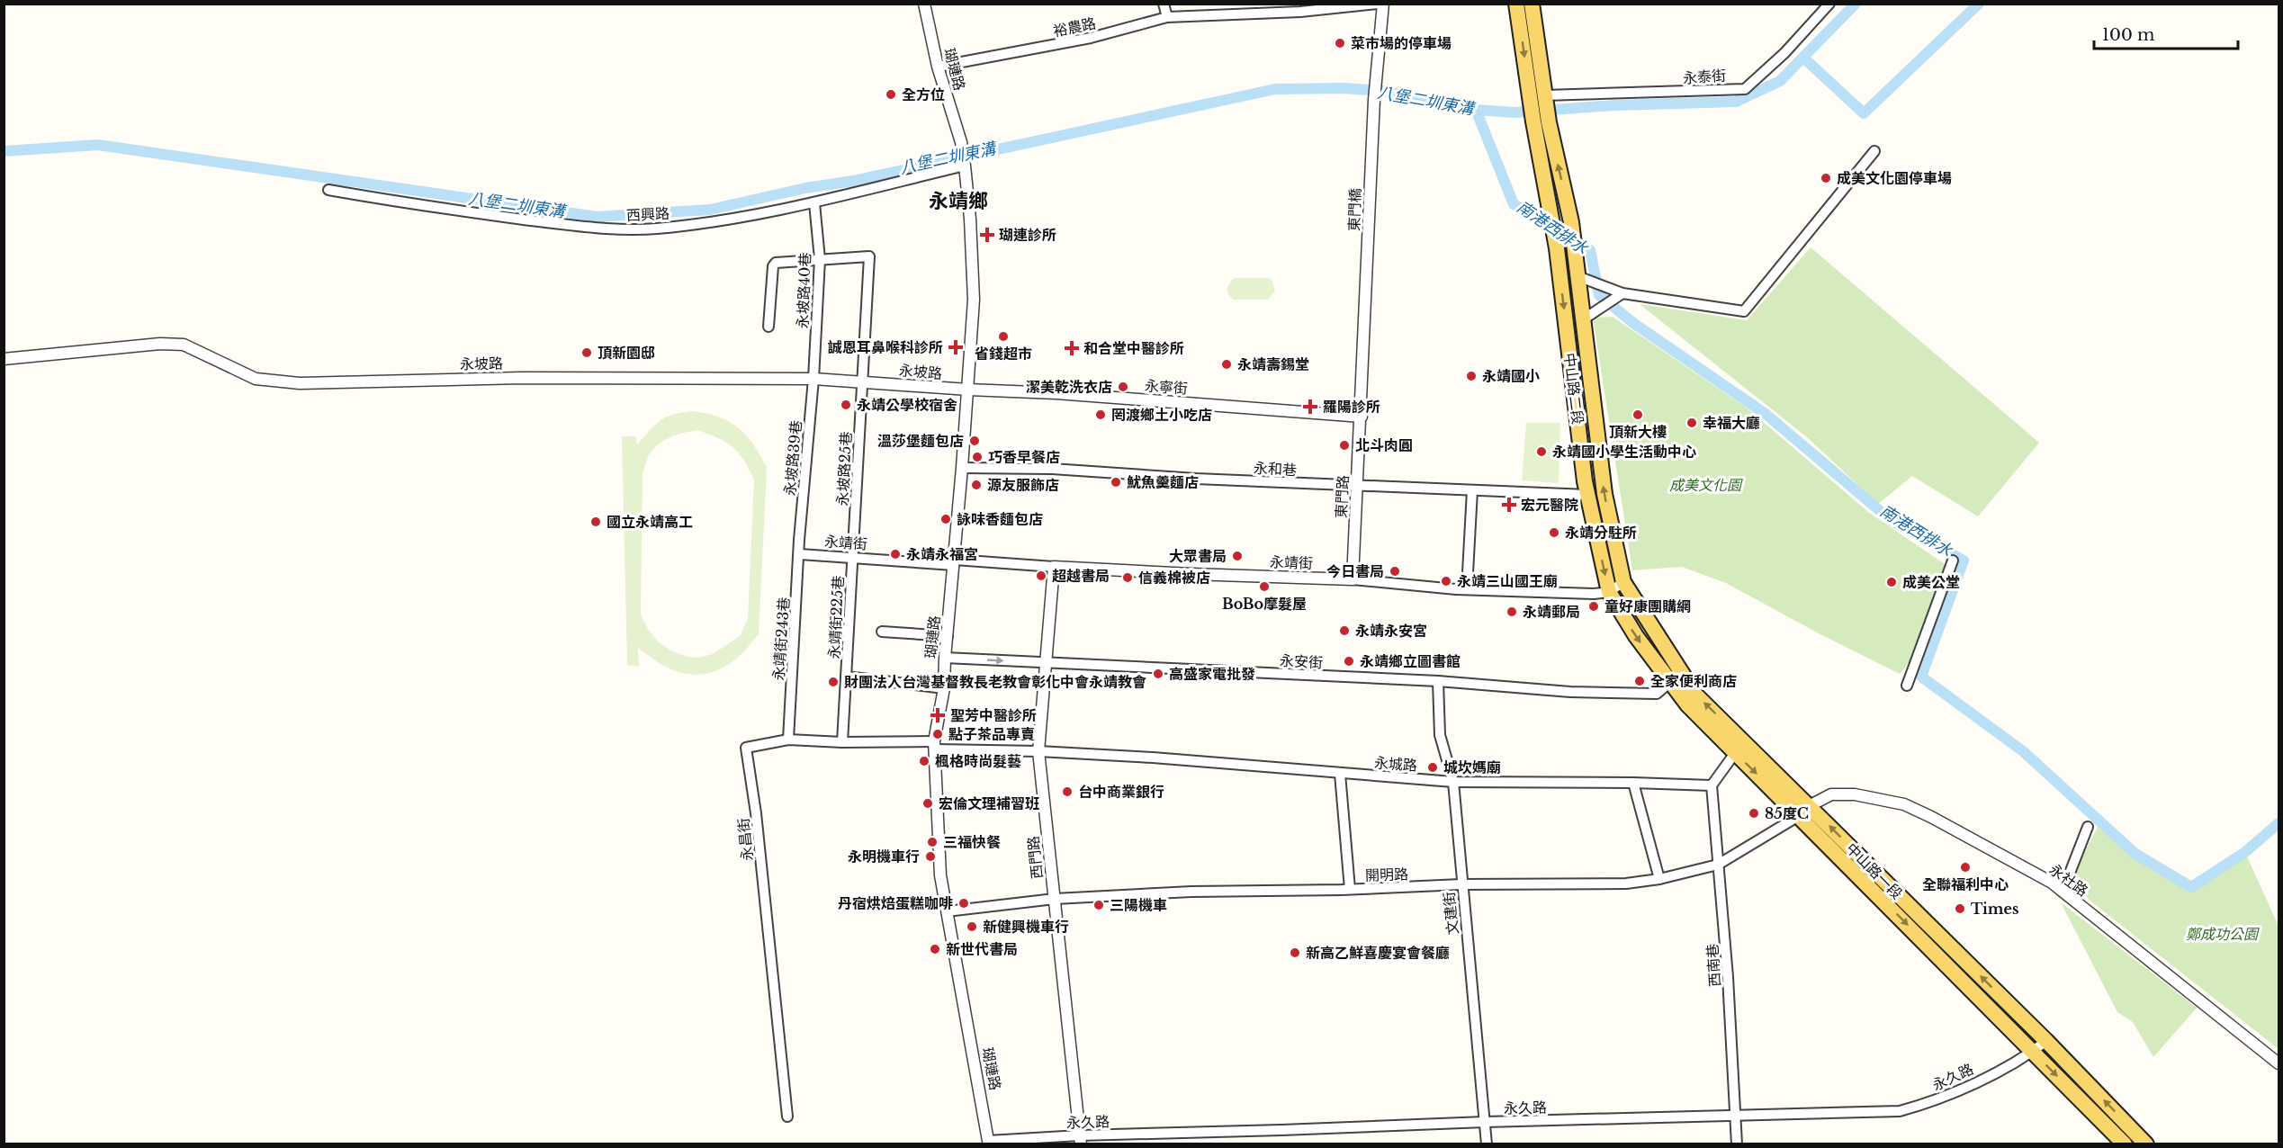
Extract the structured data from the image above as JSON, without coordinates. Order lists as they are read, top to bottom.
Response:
{
  "streets": {
    "main road": ["中山路二段", "中山路一段"],
    "street": [
      "裕農路",
      "瑚璉路",
      "永泰街",
      "東門橋",
      "西興路",
      "永坡路40巷",
      "永坡路",
      "永寧街",
      "永坡路39巷",
      "永坡路25巷",
      "永和巷",
      "東門路",
      "永靖街",
      "永靖街225巷",
      "永靖街243巷",
      "永安街",
      "永城路",
      "永昌街",
      "西門路",
      "開明路",
      "永社路",
      "文建街",
      "西南巷",
      "永久路"
    ]
  },
  "crossings": [
    ["裕農路", "瑚璉路"],
    ["瑚璉路", "西興路"],
    ["瑚璉路", "永坡路"],
    ["瑚璉路", "永寧街"],
    ["瑚璉路", "永和巷"],
    ["瑚璉路", "永靖街"],
    ["瑚璉路", "永安街"],
    ["瑚璉路", "永昌街"],
    ["瑚璉路", "開明路"],
    ["瑚璉路", "永久路"],
    ["東門橋", "永寧街"],
    ["東門橋", "東門路"],
    ["西興路", "永坡路40巷"],
    ["永坡路40巷", "永坡路"],
    ["永坡路40巷", "永坡路39巷"],
    ["永坡路40巷", "永坡路25巷"],
    ["永坡路", "永寧街"],
    ["永坡路", "永坡路39巷"],
    ["永坡路", "永坡路25巷"],
    ["永寧街", "東門路"],
    ["中山路二段", "永和巷"],
    ["中山路二段", "永靖街"],
    ["中山路二段", "中山路一段"],
    ["永坡路39巷", "永靖街243巷"],
    ["永坡路25巷", "永靖街"],
    ["永坡路25巷", "永靖街225巷"],
    ["永和巷", "東門路"],
    ["東門路", "永靖街"],
    ["永靖街", "永靖街225巷"],
    ["永靖街", "永靖街243巷"],
    ["永靖街", "西門路"],
    ["永靖街", "中山路一段"],
    ["永靖街225巷", "永昌街"],
    ["永靖街243巷", "永昌街"],
    ["永安街", "西門路"],
    ["永安街", "中山路一段"],
    ["永安街", "文建街"],
    ["永城路", "永昌街"],
    ["永城路", "西門路"],
    ["永城路", "文建街"],
    ["永城路", "西南巷"],
    ["永昌街", "西門路"],
    ["西門路", "開明路"],
    ["西門路", "永久路"],
    ["中山路一段", "開明路"],
    ["中山路一段", "永社路"],
    ["中山路一段", "永久路"],
    ["開明路", "永社路"],
    ["開明路", "文建街"],
    ["開明路", "西南巷"],
    ["文建街", "永久路"],
    ["西南巷", "永久路"]
  ],
  "districts": ["永靖鄉"],
  "water": ["八堡二圳東溝", "南港西排水"],
  "parks": ["成美文化園", "鄭成功公園"],
  "places": {
    "other": [
      "菜市場的停車場",
      "全方位",
      "成美文化園停車場",
      "省錢超市",
      "頂新園邸",
      "永靖壽錫堂",
      "永靖國小",
      "潔美乾洗衣店",
      "永靖公學校宿舍",
      "罔渡鄉土小吃店",
      "頂新大樓",
      "幸福大廳",
      "溫莎堡麵包店",
      "北斗肉圓",
      "永靖國小學生活動中心",
      "巧香早餐店",
      "魷魚羹麵店",
      "源友服飾店",
      "詠味香麵包店",
      "國立永靖高工",
      "永靖分駐所",
      "永靖永福宮",
      "大眾書局",
      "今日書局",
      "超越書局",
      "信義棉被店",
      "永靖三山國王廟",
      "成美公堂",
      "BoBo摩髮屋",
      "童好康團購網",
      "永靖郵局",
      "永靖永安宮",
      "永靖鄉立圖書館",
      "高盛家電批發",
      "全家便利商店",
      "財團法人台灣基督教長老教會彰化中會永靖教會",
      "點子茶品專賣",
      "楓格時尚髮藝",
      "城坎媽廟",
      "台中商業銀行",
      "宏倫文理補習班",
      "85度C",
      "三福快餐",
      "永明機車行",
      "全聯福利中心",
      "丹宿烘焙蛋糕咖啡",
      "三陽機車",
      "Times",
      "新健興機車行",
      "新世代書局",
      "新高乙鮮喜慶宴會餐廳"
    ],
    "health": [
      "瑚連診所",
      "誠恩耳鼻喉科診所",
      "和合堂中醫診所",
      "羅陽診所",
      "宏元醫院",
      "聖芳中醫診所"
    ]
  },
  "scale_bar": "100 m"
}
